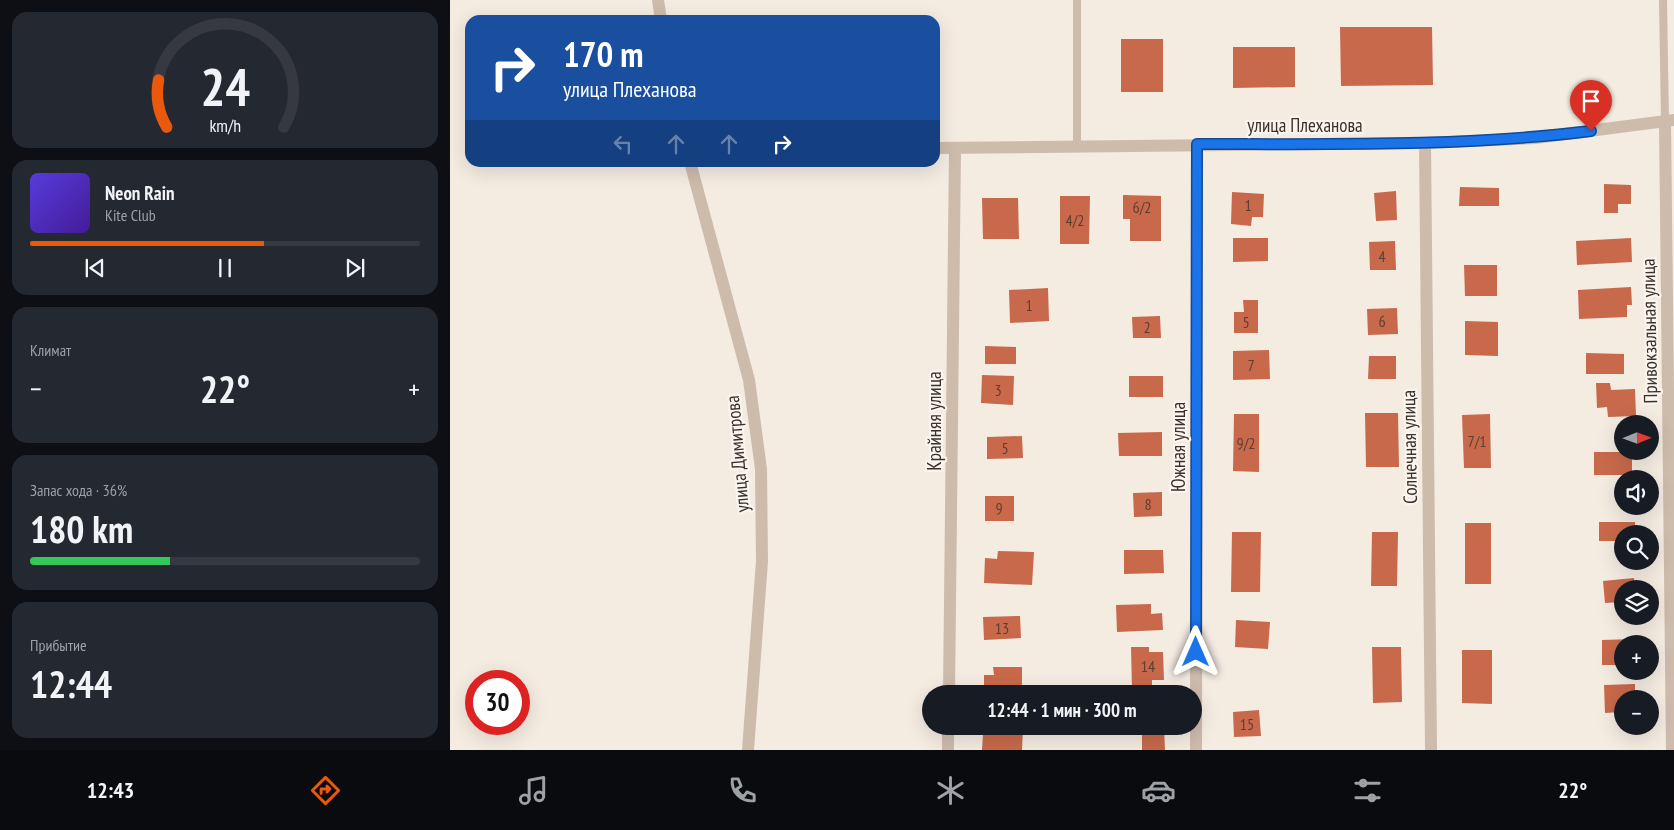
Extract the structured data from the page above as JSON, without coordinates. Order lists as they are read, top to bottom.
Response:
{
  "streets": {
    "street": [
      "улица Плеханова",
      "Привокзальная улица",
      "Крайняя улица",
      "Южная улица",
      "Солнечная улица",
      "улица Димитрова"
    ]
  },
  "crossings": [
    ["улица Плеханова", "Привокзальная улица"],
    ["улица Плеханова", "Крайняя улица"],
    ["улица Плеханова", "Южная улица"],
    ["улица Плеханова", "Солнечная улица"]
  ],
  "house_numbers": [
    "1",
    "6/2",
    "4/2",
    "4",
    "1",
    "6",
    "5",
    "2",
    "7",
    "3",
    "7/1",
    "9/2",
    "5",
    "8",
    "9",
    "13",
    "14",
    "15"
  ],
  "north": "right",
  "page": {
    "turn": ["170 m", "улица Плеханова"],
    "song": ["Neon Rain", "Kite Club"],
    "tile": [
      "Климат",
      ["Запас хода · 36%", "180 km"],
      ["Прибытие", "12:44"]
    ],
    "heat": ["−", "22°", "+"],
    "map_buttons": ["+", "−"],
    "limit": "30",
    "trip": "12:44 · 1 мин · 300 m",
    "tabs": ["12:43", "22°"],
    "gauge": ["24", "km/h"]
  }
}
